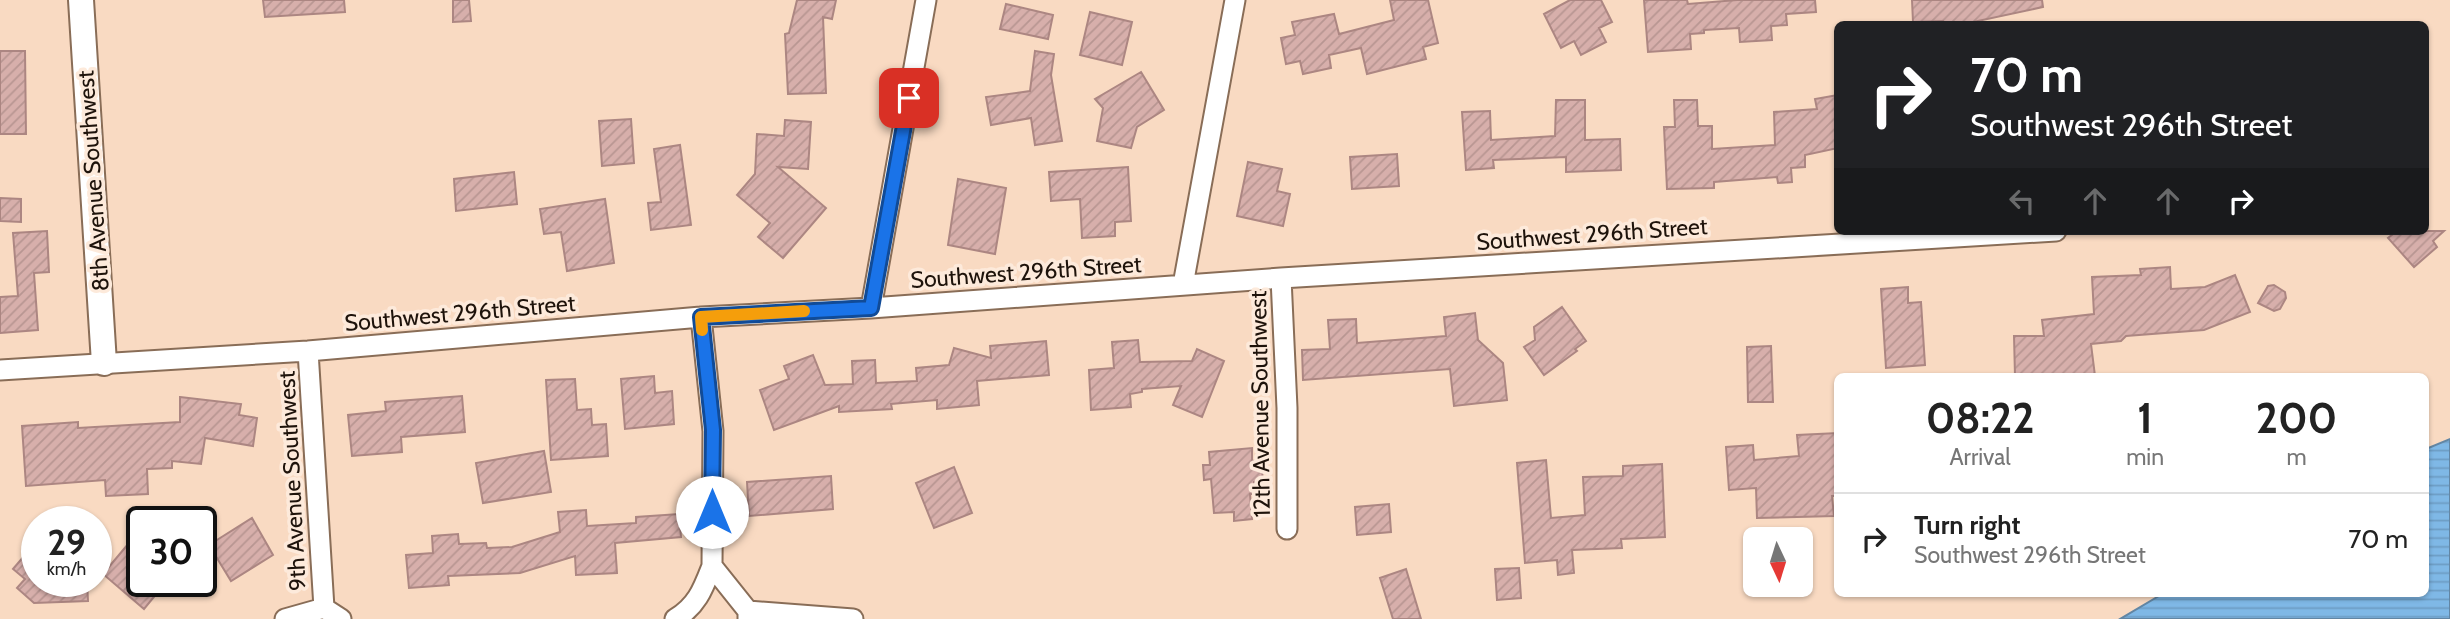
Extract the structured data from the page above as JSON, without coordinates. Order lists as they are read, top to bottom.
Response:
{
  "streets": {
    "street": [
      "8th Avenue Southwest",
      "Southwest 296th Street",
      "12th Avenue Southwest",
      "9th Avenue Southwest"
    ]
  },
  "crossings": [
    ["8th Avenue Southwest", "Southwest 296th Street"],
    ["Southwest 296th Street", "12th Avenue Southwest"],
    ["Southwest 296th Street", "9th Avenue Southwest"]
  ],
  "north": "bottom",
  "page": {
    "turn": ["70 m", "Southwest 296th Street"],
    "eta": [
      "08:22",
      "Arrival",
      "1",
      "min",
      "200",
      "m"
    ],
    "list": [
      {
        "name": "Turn right",
        "note": "Southwest 296th Street",
        "value": "70 m"
      }
    ],
    "speed": "29 km/h",
    "limit": "30"
  }
}
